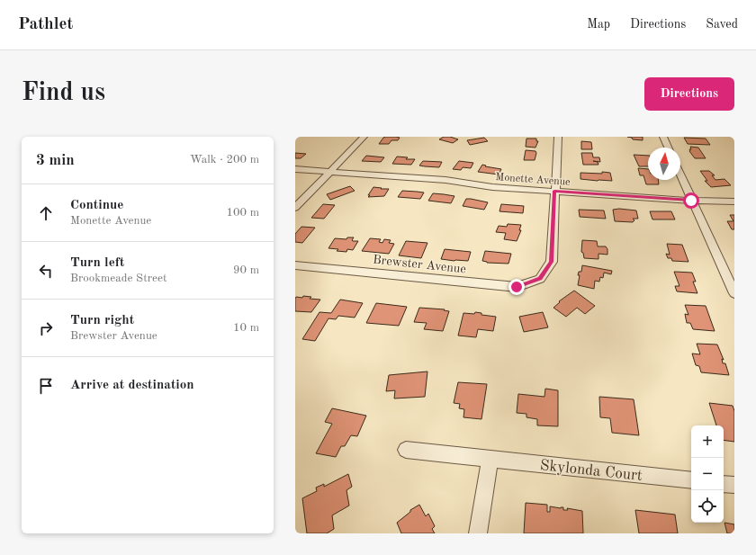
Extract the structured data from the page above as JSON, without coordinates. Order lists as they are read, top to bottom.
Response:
{
  "streets": {
    "street": ["Monette Avenue", "Brewster Avenue", "Skylonda Court"]
  },
  "crossings": [
    ["Monette Avenue", "Brewster Avenue"]
  ],
  "north": "top",
  "page": {
    "header": "Pathlet",
    "nav": ["Map", "Directions", "Saved"],
    "buttons": "Directions",
    "title": "Find us",
    "heading": ["3 min", "Walk · 200 m"],
    "list": [
      ["Continue", "Monette Avenue", "100 m"],
      ["Turn left", "Brookmeade Street", "90 m"],
      ["Turn right", "Brewster Avenue", "10 m"],
      "Arrive at destination"
    ],
    "map_buttons": ["+", "−"]
  }
}
